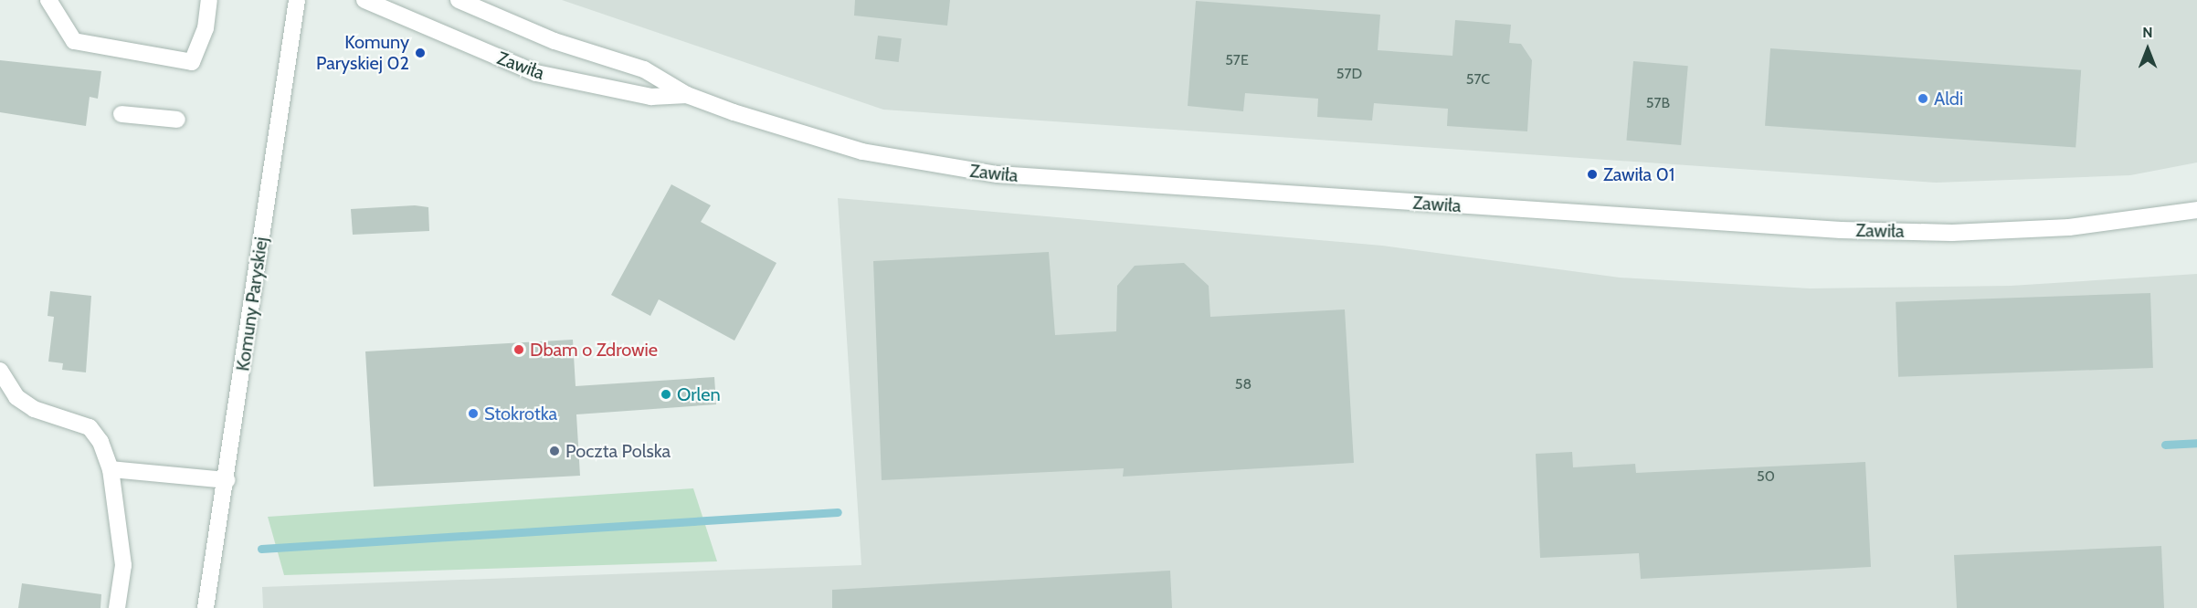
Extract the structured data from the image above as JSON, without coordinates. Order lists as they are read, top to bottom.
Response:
{
  "streets": {
    "street": ["Zawiła", "Komuny Paryskiej"]
  },
  "places": [
    "Komuny Paryskiej 02",
    "Aldi",
    "Zawiła 01",
    "Dbam o Zdrowie",
    "Orlen",
    "Stokrotka",
    "Poczta Polska"
  ],
  "house_numbers": [
    "57E",
    "57D",
    "57C",
    "57B",
    "58",
    "50"
  ],
  "north": "top"
}
